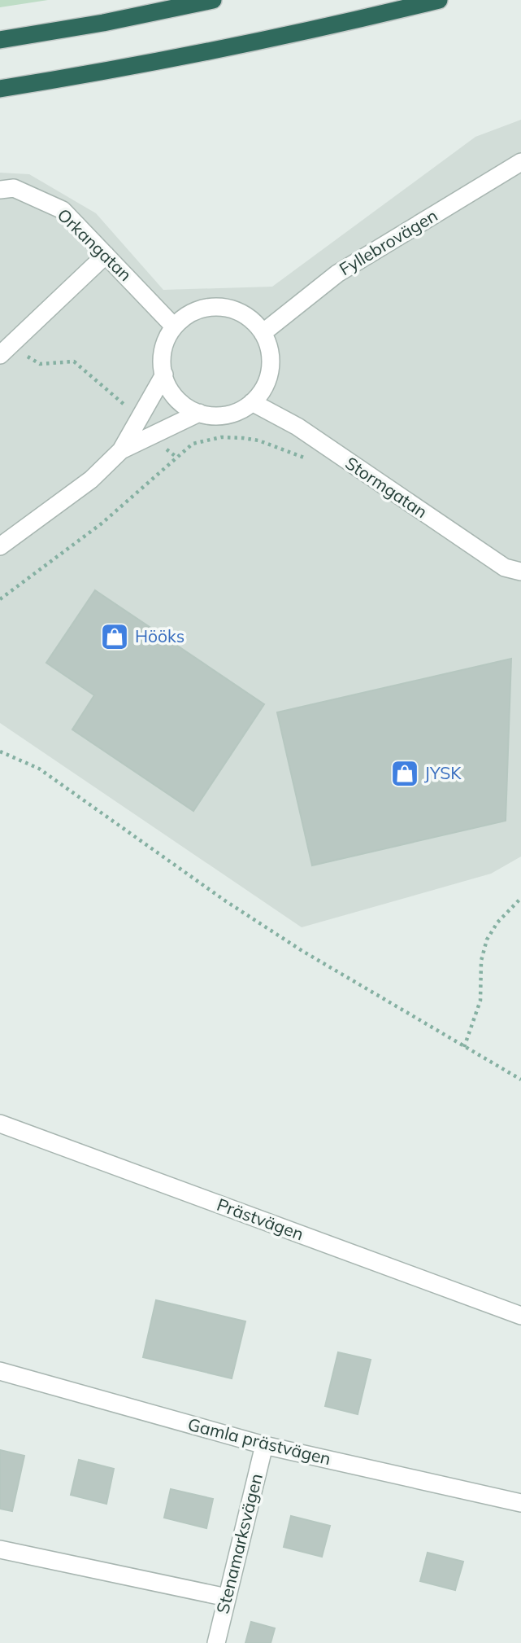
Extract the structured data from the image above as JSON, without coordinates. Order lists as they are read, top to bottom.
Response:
{
  "streets": {
    "street": [
      "Fyllebrovägen",
      "Orkangatan",
      "Stormgatan",
      "Prästvägen",
      "Gamla prästvägen",
      "Stenamarksvägen"
    ]
  },
  "crossings": [
    ["Fyllebrovägen", "Orkangatan"],
    ["Fyllebrovägen", "Stormgatan"],
    ["Orkangatan", "Stormgatan"],
    ["Gamla prästvägen", "Stenamarksvägen"]
  ],
  "places": {
    "shop": ["Hööks", "JYSK"]
  }
}
